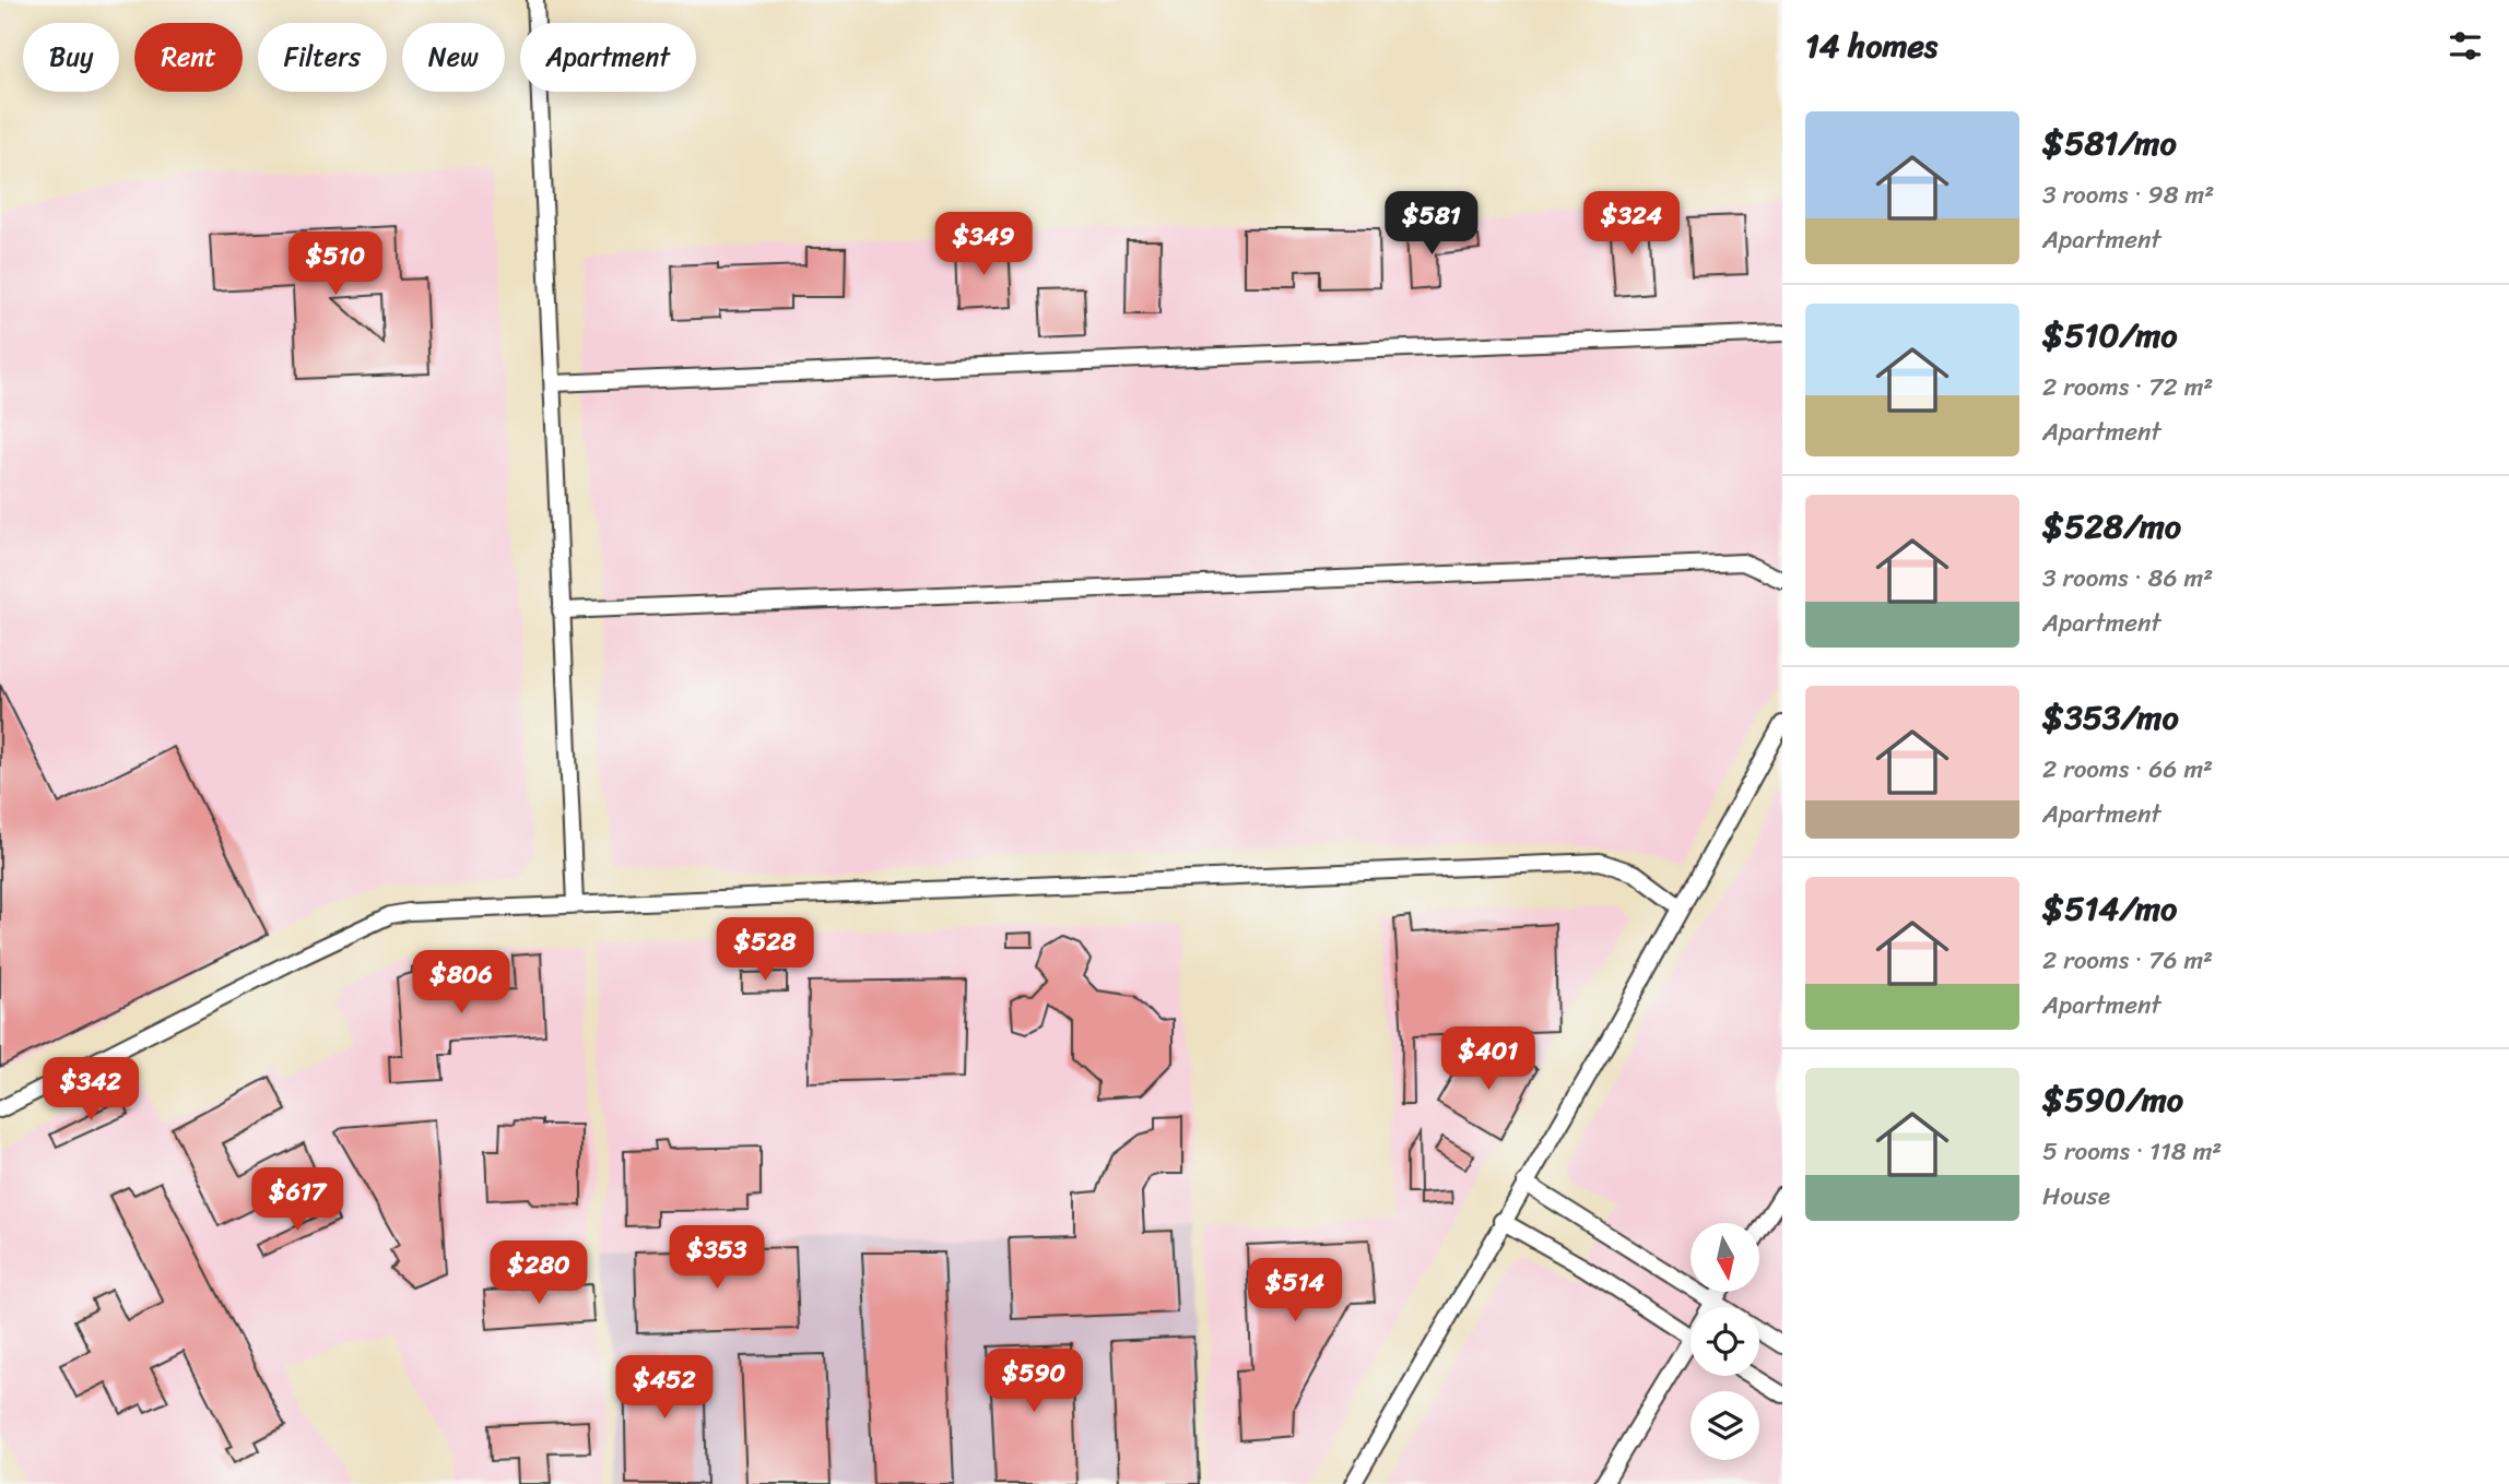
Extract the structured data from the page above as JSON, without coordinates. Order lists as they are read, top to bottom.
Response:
{
  "north": "bottom",
  "page": {
    "heading": "14 homes",
    "chip": [
      "Buy",
      "Rent",
      "Filters",
      "New",
      "Apartment"
    ],
    "list": [
      {
        "name": "$581/mo",
        "note": "3 rooms · 98 m² · Apartment"
      },
      {
        "name": "$510/mo",
        "note": "2 rooms · 72 m² · Apartment"
      },
      {
        "name": "$528/mo",
        "note": "3 rooms · 86 m² · Apartment"
      },
      {
        "name": "$353/mo",
        "note": "2 rooms · 66 m² · Apartment"
      },
      {
        "name": "$514/mo",
        "note": "2 rooms · 76 m² · Apartment"
      },
      {
        "name": "$590/mo",
        "note": "5 rooms · 118 m² · House"
      }
    ],
    "price": [
      "$581",
      "$324",
      "$349",
      "$510",
      "$528",
      "$806",
      "$401",
      "$342",
      "$617",
      "$353",
      "$280",
      "$514",
      "$590",
      "$452"
    ]
  }
}
